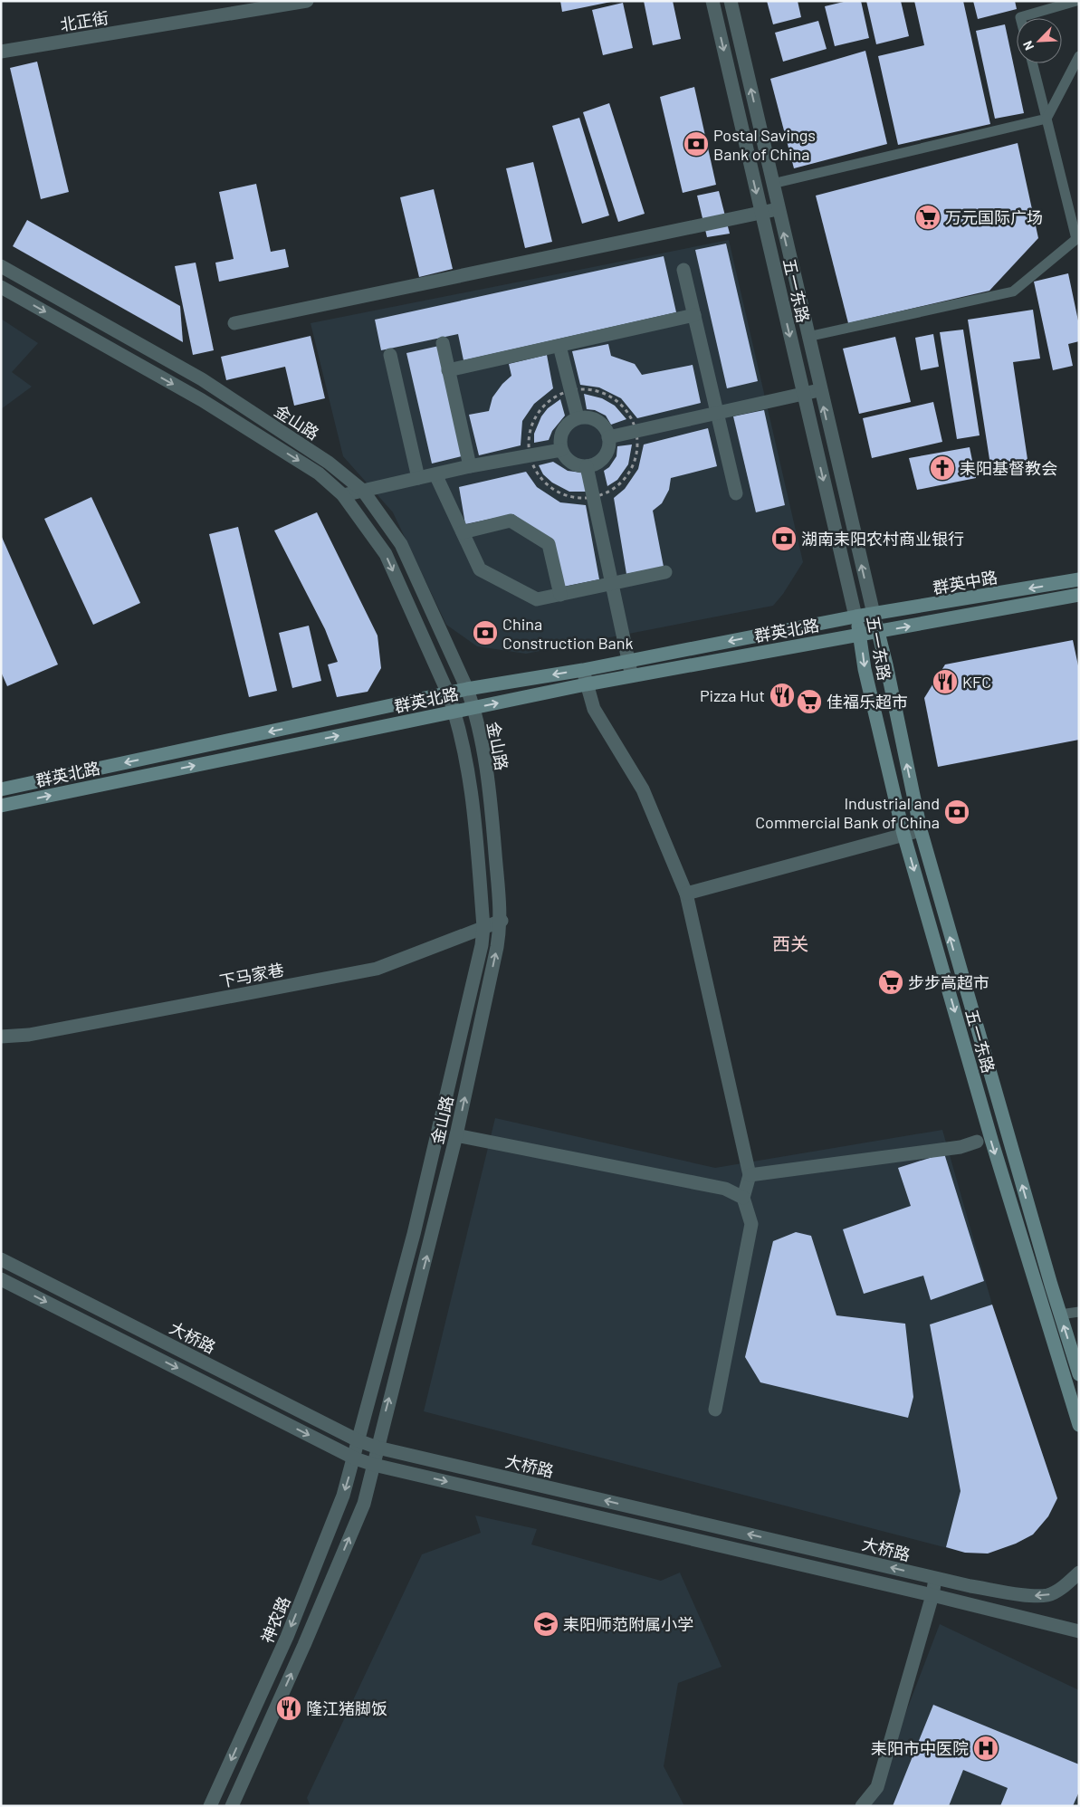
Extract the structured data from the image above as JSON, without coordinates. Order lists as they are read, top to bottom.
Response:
{
  "streets": {
    "main road": ["五一东路", "群英中路", "群英北路"],
    "street": [
      "北正街",
      "金山路",
      "下马家巷",
      "大桥路",
      "神农路"
    ]
  },
  "crossings": [
    ["五一东路", "群英中路"],
    ["五一东路", "群英北路"],
    ["金山路", "群英北路"],
    ["金山路", "下马家巷"],
    ["金山路", "大桥路"],
    ["金山路", "神农路"],
    ["群英中路", "群英北路"],
    ["大桥路", "神农路"]
  ],
  "districts": ["西关"],
  "places": {
    "bank": [
      "Postal Savings Bank of China",
      "湖南耒阳农村商业银行",
      "China Construction Bank",
      "Industrial and Commercial Bank of China"
    ],
    "supermarket": ["万元国际广场", "佳福乐超市", "步步高超市"],
    "church": ["耒阳基督教会"],
    "restaurant": ["KFC", "Pizza Hut", "隆江猪脚饭"],
    "school or university": ["耒阳师范附属小学"],
    "hospital": ["耒阳市中医院"]
  },
  "north": "bottom left"
}
